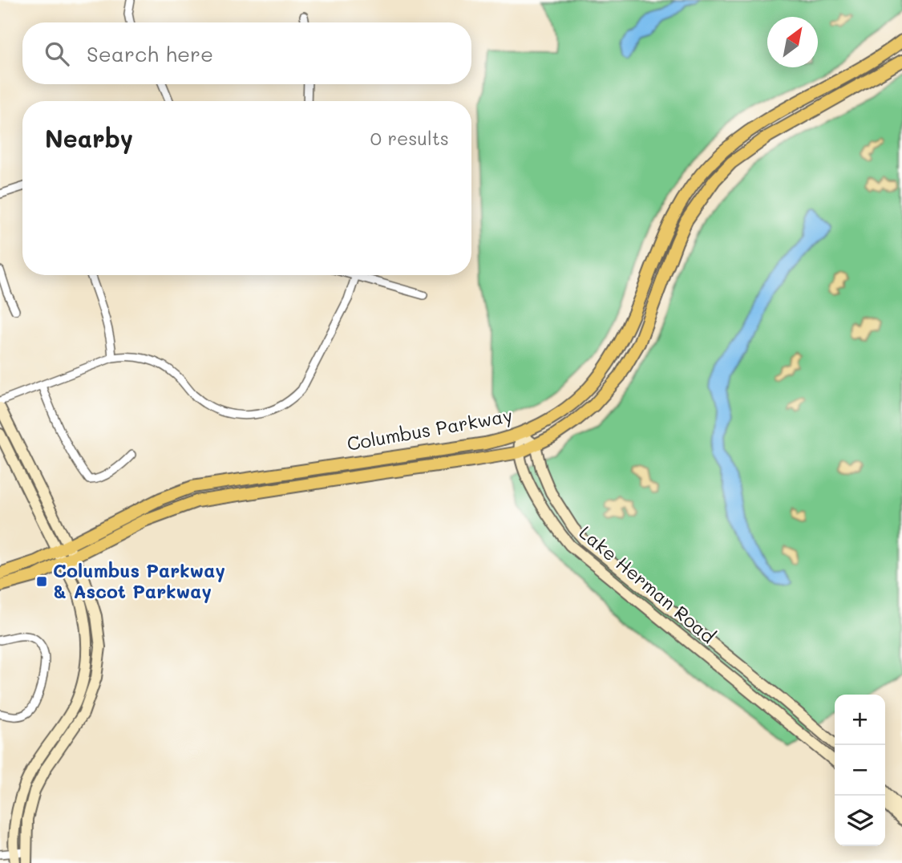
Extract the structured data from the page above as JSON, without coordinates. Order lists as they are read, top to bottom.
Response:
{
  "streets": {
    "main road": ["Columbus Parkway", "Lake Herman Road"]
  },
  "crossings": [
    ["Columbus Parkway", "Lake Herman Road"]
  ],
  "places": {
    "transit": ["Columbus Parkway & Ascot Parkway"]
  },
  "north": "top right",
  "page": {
    "search": "Search here",
    "heading": ["Nearby", "0 results"],
    "map_buttons": ["+", "−"]
  }
}
